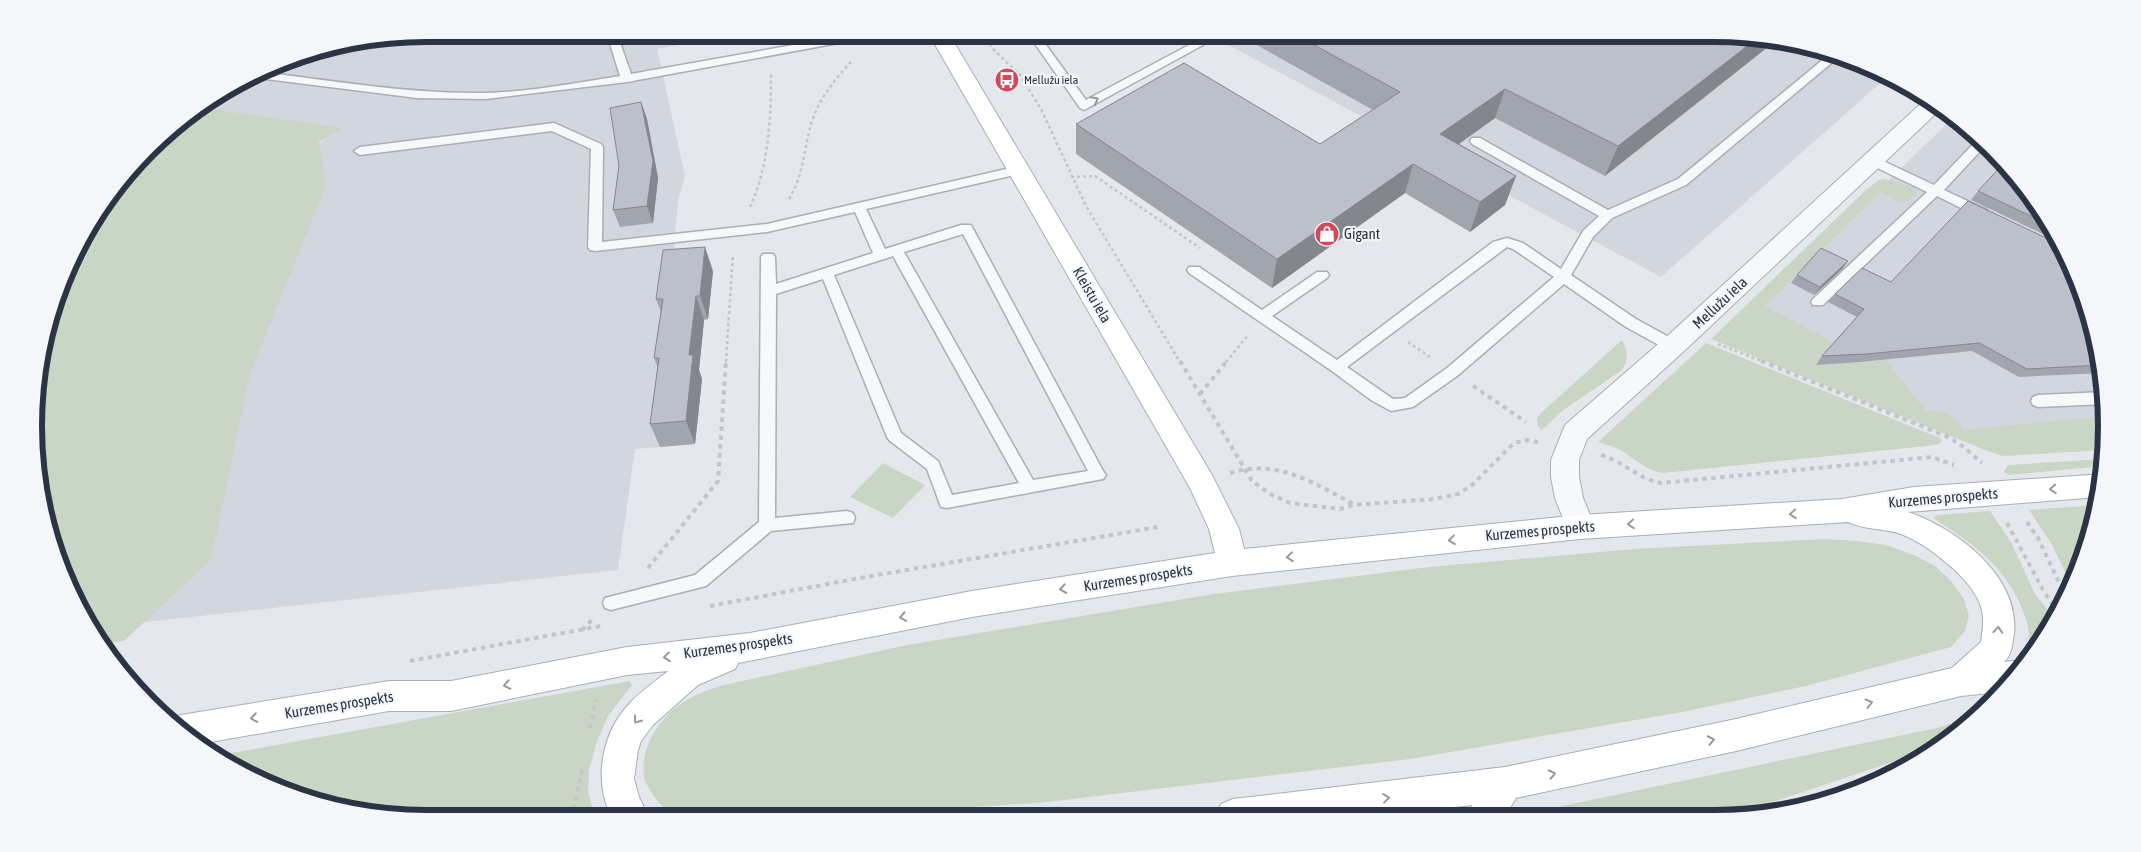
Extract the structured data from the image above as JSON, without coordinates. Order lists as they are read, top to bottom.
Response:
{
  "streets": {
    "main road": ["Kleistu iela", "Kurzemes prospekts"],
    "street": ["Mellužu iela"]
  },
  "crossings": [
    ["Kleistu iela", "Kurzemes prospekts"],
    ["Mellužu iela", "Kurzemes prospekts"]
  ],
  "one_way": ["Kurzemes prospekts"],
  "places": {
    "bus stop": ["Mellužu iela"],
    "shop": ["Gigant"]
  }
}
